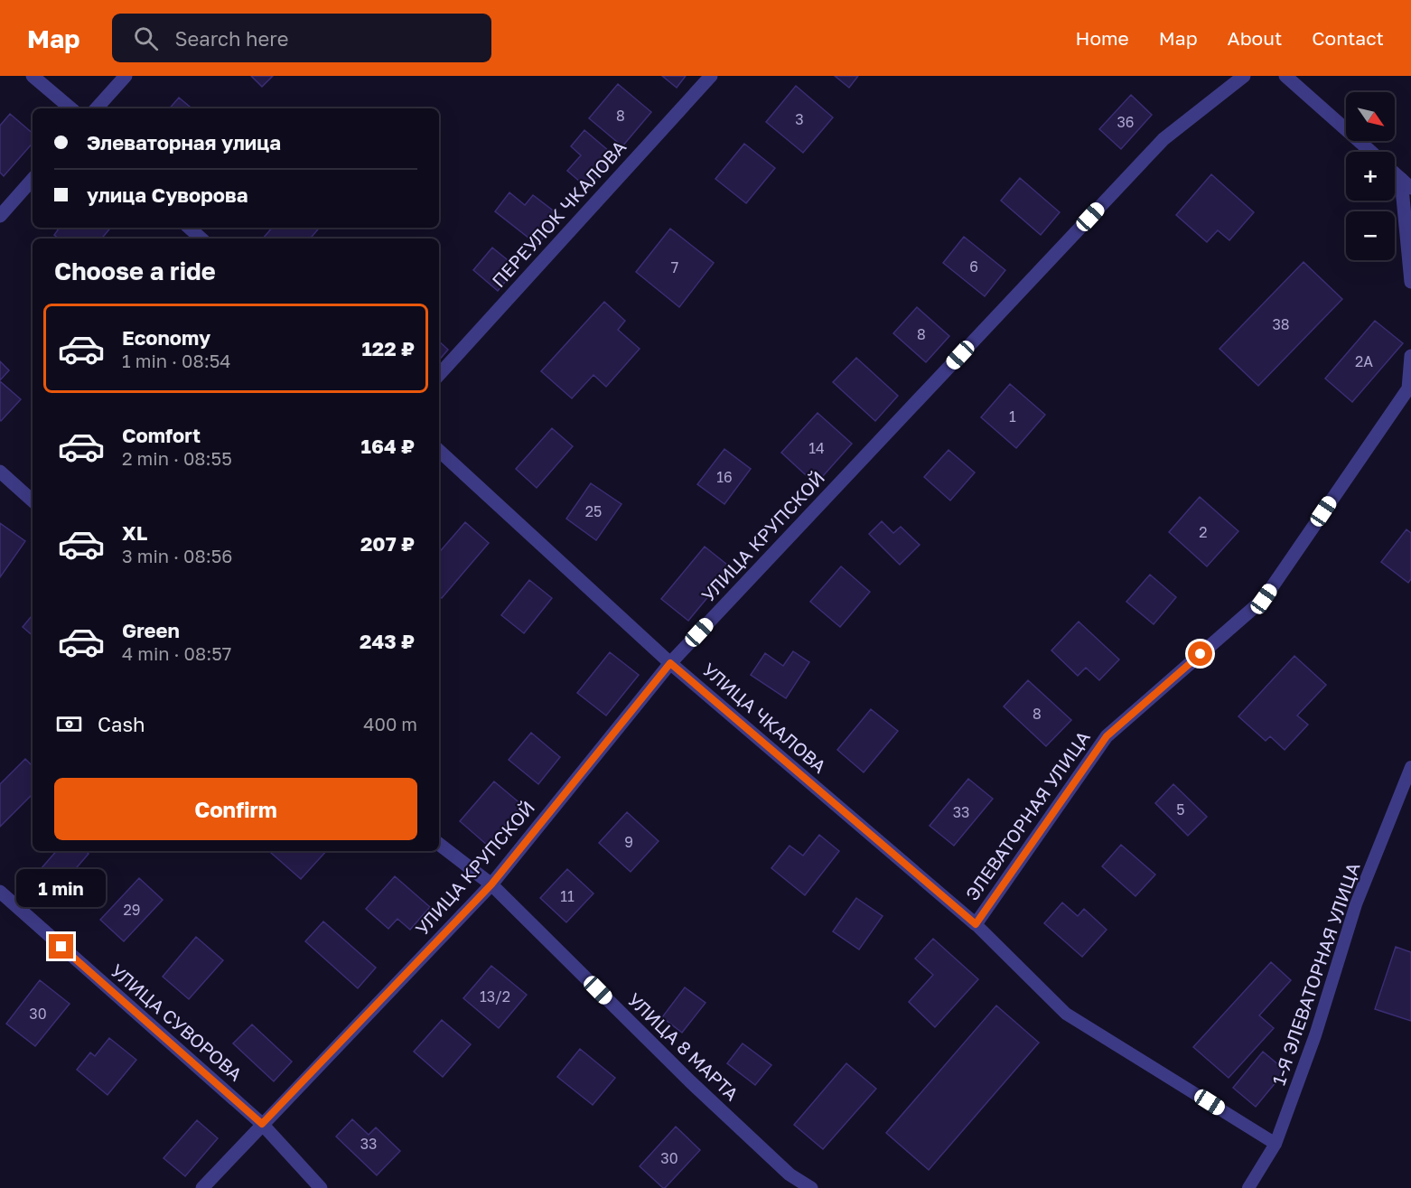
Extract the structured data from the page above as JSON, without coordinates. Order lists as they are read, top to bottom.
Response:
{
  "streets": {
    "street": [
      "ПЕРЕУЛОК ЧКАЛОВА",
      "УЛИЦА КРУПСКОЙ",
      "УЛИЦА ЧКАЛОВА",
      "ЭЛЕВАТОРНАЯ УЛИЦА",
      "УЛИЦА СУВОРОВА",
      "УЛИЦА 8 МАРТА"
    ],
    "lane": ["1-Я ЭЛЕВАТОРНАЯ УЛИЦА"]
  },
  "crossings": [
    ["УЛИЦА КРУПСКОЙ", "УЛИЦА ЧКАЛОВА"],
    ["УЛИЦА КРУПСКОЙ", "УЛИЦА СУВОРОВА"],
    ["УЛИЦА КРУПСКОЙ", "УЛИЦА 8 МАРТА"],
    ["УЛИЦА ЧКАЛОВА", "ЭЛЕВАТОРНАЯ УЛИЦА"]
  ],
  "house_numbers": [
    "8",
    "3",
    "36",
    "6",
    "7",
    "38",
    "8",
    "2А",
    "1",
    "14",
    "16",
    "25",
    "2",
    "8",
    "5",
    "33",
    "9",
    "11",
    "29",
    "13/2",
    "30",
    "33",
    "30"
  ],
  "north": "bottom right",
  "page": {
    "header": "Map",
    "search": "Search here",
    "nav": [
      "Home",
      "Map",
      "About",
      "Contact"
    ],
    "map_buttons": ["+", "−"],
    "banner": ["Элеваторная улица", "улица Суворова"],
    "heading": "Choose a ride",
    "list": [
      {
        "name": "Economy",
        "note": "1 min · 08:54",
        "value": "122 ₽"
      },
      {
        "name": "Comfort",
        "note": "2 min · 08:55",
        "value": "164 ₽"
      },
      {
        "name": "XL",
        "note": "3 min · 08:56",
        "value": "207 ₽"
      },
      {
        "name": "Green",
        "note": "4 min · 08:57",
        "value": "243 ₽"
      }
    ],
    "pay": ["Cash", "400 m"],
    "buttons": "Confirm",
    "bubble": "1 min"
  }
}
